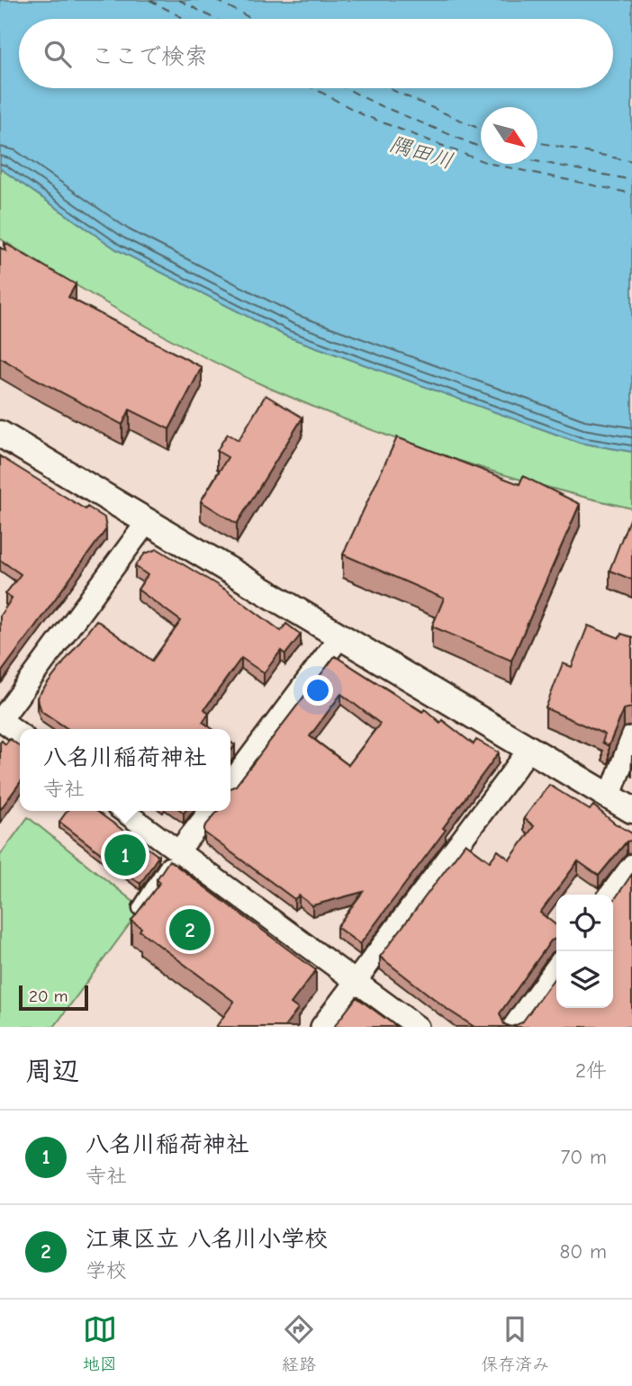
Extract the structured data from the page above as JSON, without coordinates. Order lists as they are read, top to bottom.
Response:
{
  "water": ["隅田川"],
  "scale_bar": "20 m",
  "north": "bottom right",
  "page": {
    "search": "ここで検索",
    "popup": ["八名川稲荷神社", "寺社"],
    "pins": ["1", "2"],
    "scale": "20 m",
    "heading": ["周辺", "2件"],
    "list": [
      {
        "mark": "1",
        "name": "八名川稲荷神社",
        "note": "寺社",
        "value": "70 m"
      },
      {
        "mark": "2",
        "name": "江東区立 八名川小学校",
        "note": "学校",
        "value": "80 m"
      }
    ],
    "nav": ["地図", "経路", "保存済み"]
  }
}
